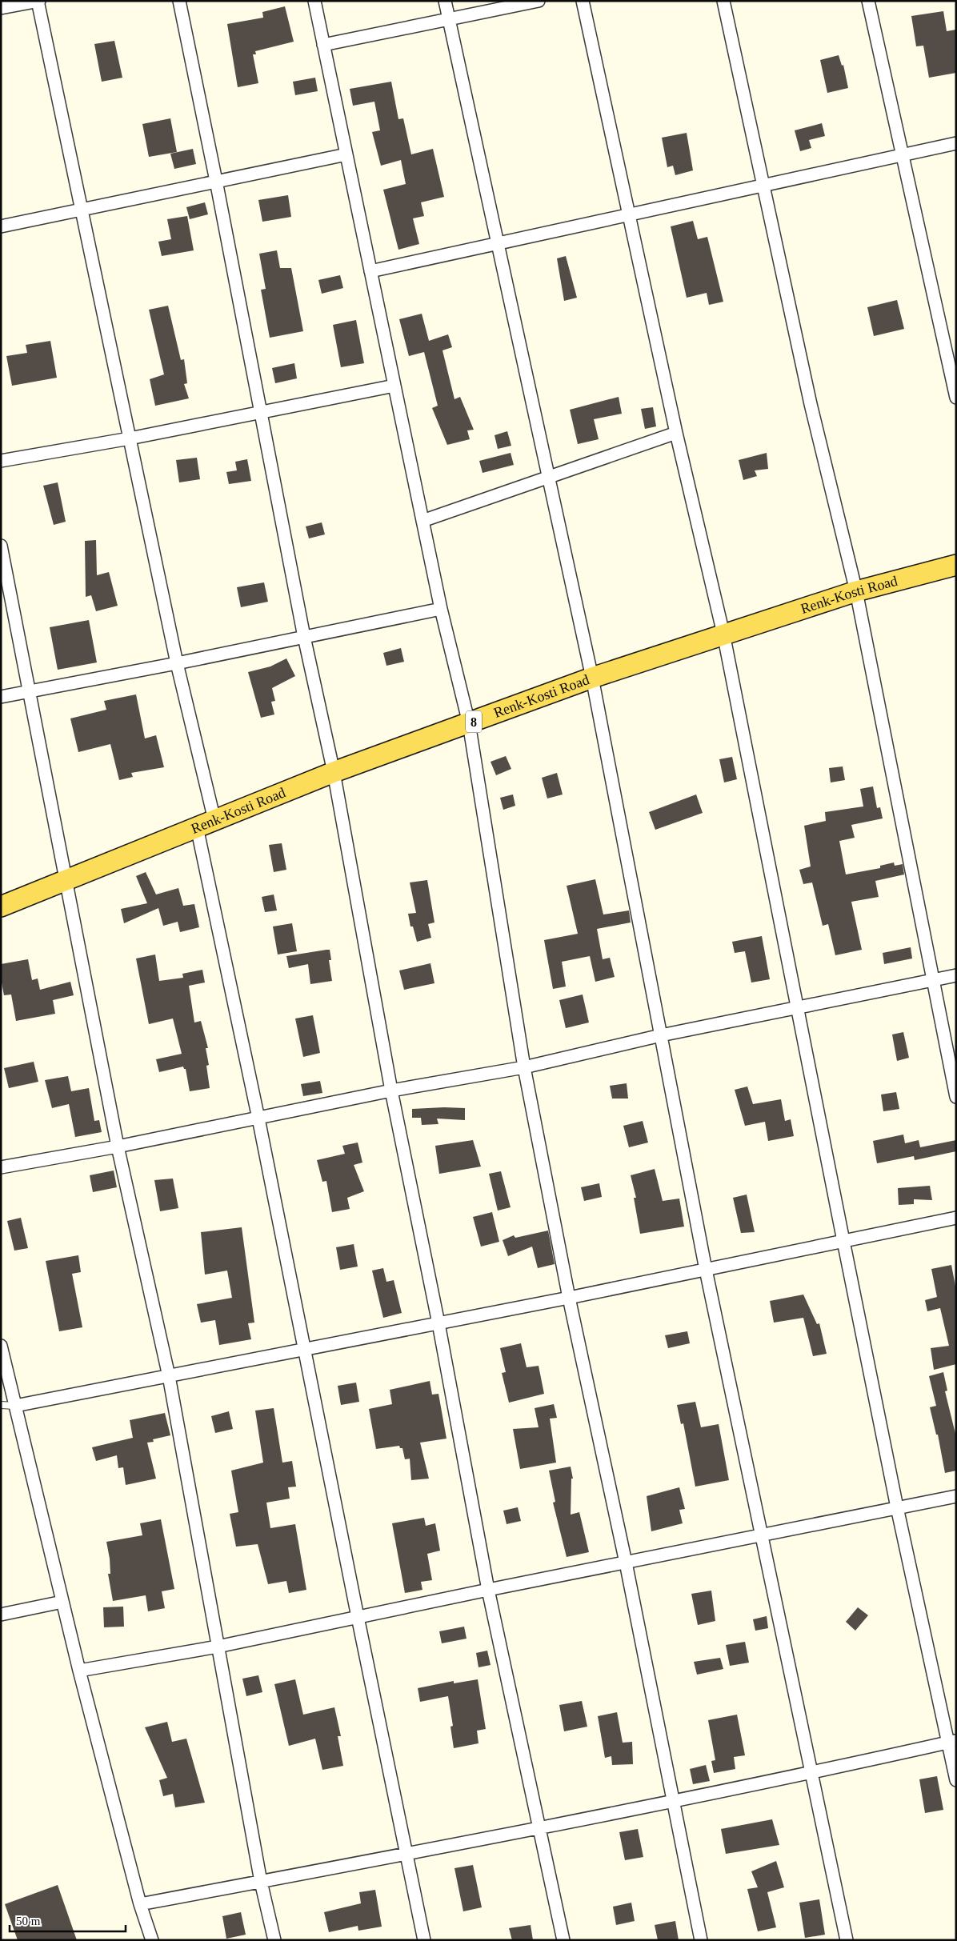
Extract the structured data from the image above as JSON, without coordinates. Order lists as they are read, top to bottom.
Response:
{
  "streets": {
    "main road": ["Renk-Kosti Road", "8"]
  },
  "scale_bar": "50 m"
}
